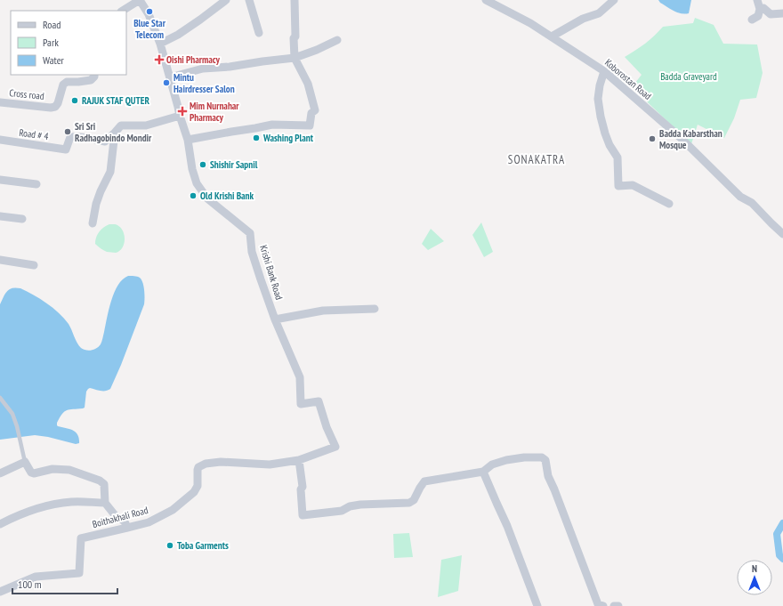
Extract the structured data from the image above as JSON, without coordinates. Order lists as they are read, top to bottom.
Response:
{
  "streets": {
    "street": [
      "Koborostan Road",
      "Cross road",
      "Road # 4",
      "Krishi Bank Road",
      "Boithakhali Road"
    ]
  },
  "crossings": [
    ["Krishi Bank Road", "Boithakhali Road"]
  ],
  "districts": ["SONAKATRA"],
  "parks": ["Badda Graveyard"],
  "places": {
    "other": [
      "Blue Star Telecom",
      "Mintu Hairdresser Salon",
      "RAJUK STAF QUTER",
      "Sri Sri Radhagobindo Mondir",
      "Washing Plant",
      "Badda Kabarsthan Mosque",
      "Shishir Sapnil",
      "Old Krishi Bank",
      "Toba Garments"
    ],
    "health": ["Oishi Pharmacy", "Mim Nurnahar Pharmacy"]
  },
  "legend": ["Road", "Park", "Water"],
  "scale_bar": "100 m",
  "north": "top"
}
